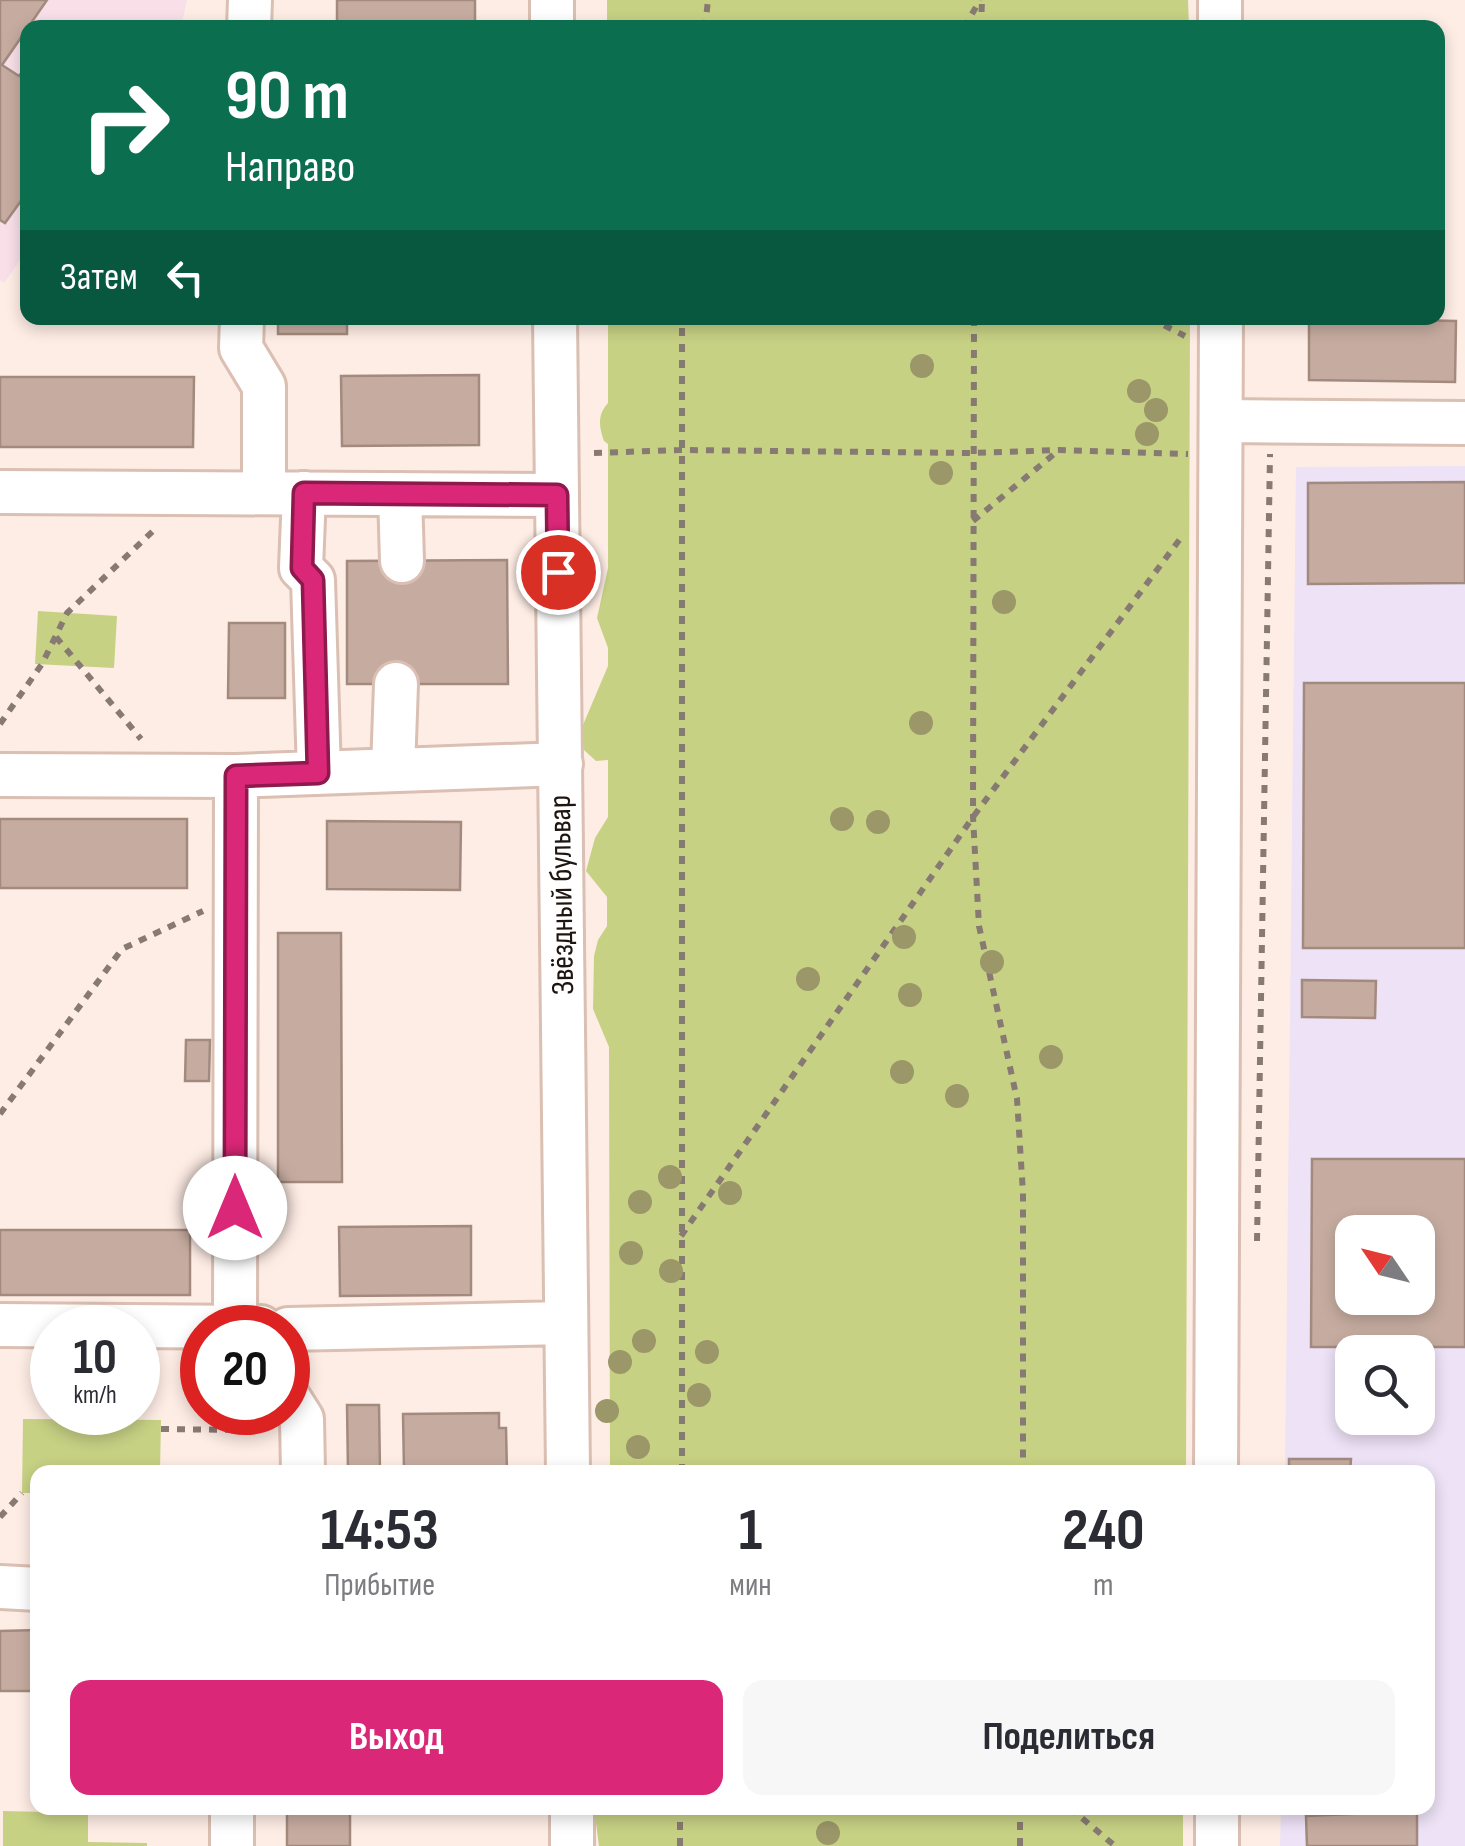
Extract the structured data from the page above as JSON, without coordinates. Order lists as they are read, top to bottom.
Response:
{
  "streets": {
    "street": ["Звёздный бульвар"]
  },
  "north": "top left",
  "page": {
    "turn": ["90 m", "Направо"],
    "then": "Затем",
    "speed": "10 km/h",
    "limit": "20",
    "eta": [
      "14:53",
      "Прибытие",
      "1",
      "мин",
      "240",
      "m"
    ],
    "buttons": ["Выход", "Поделиться"]
  }
}
